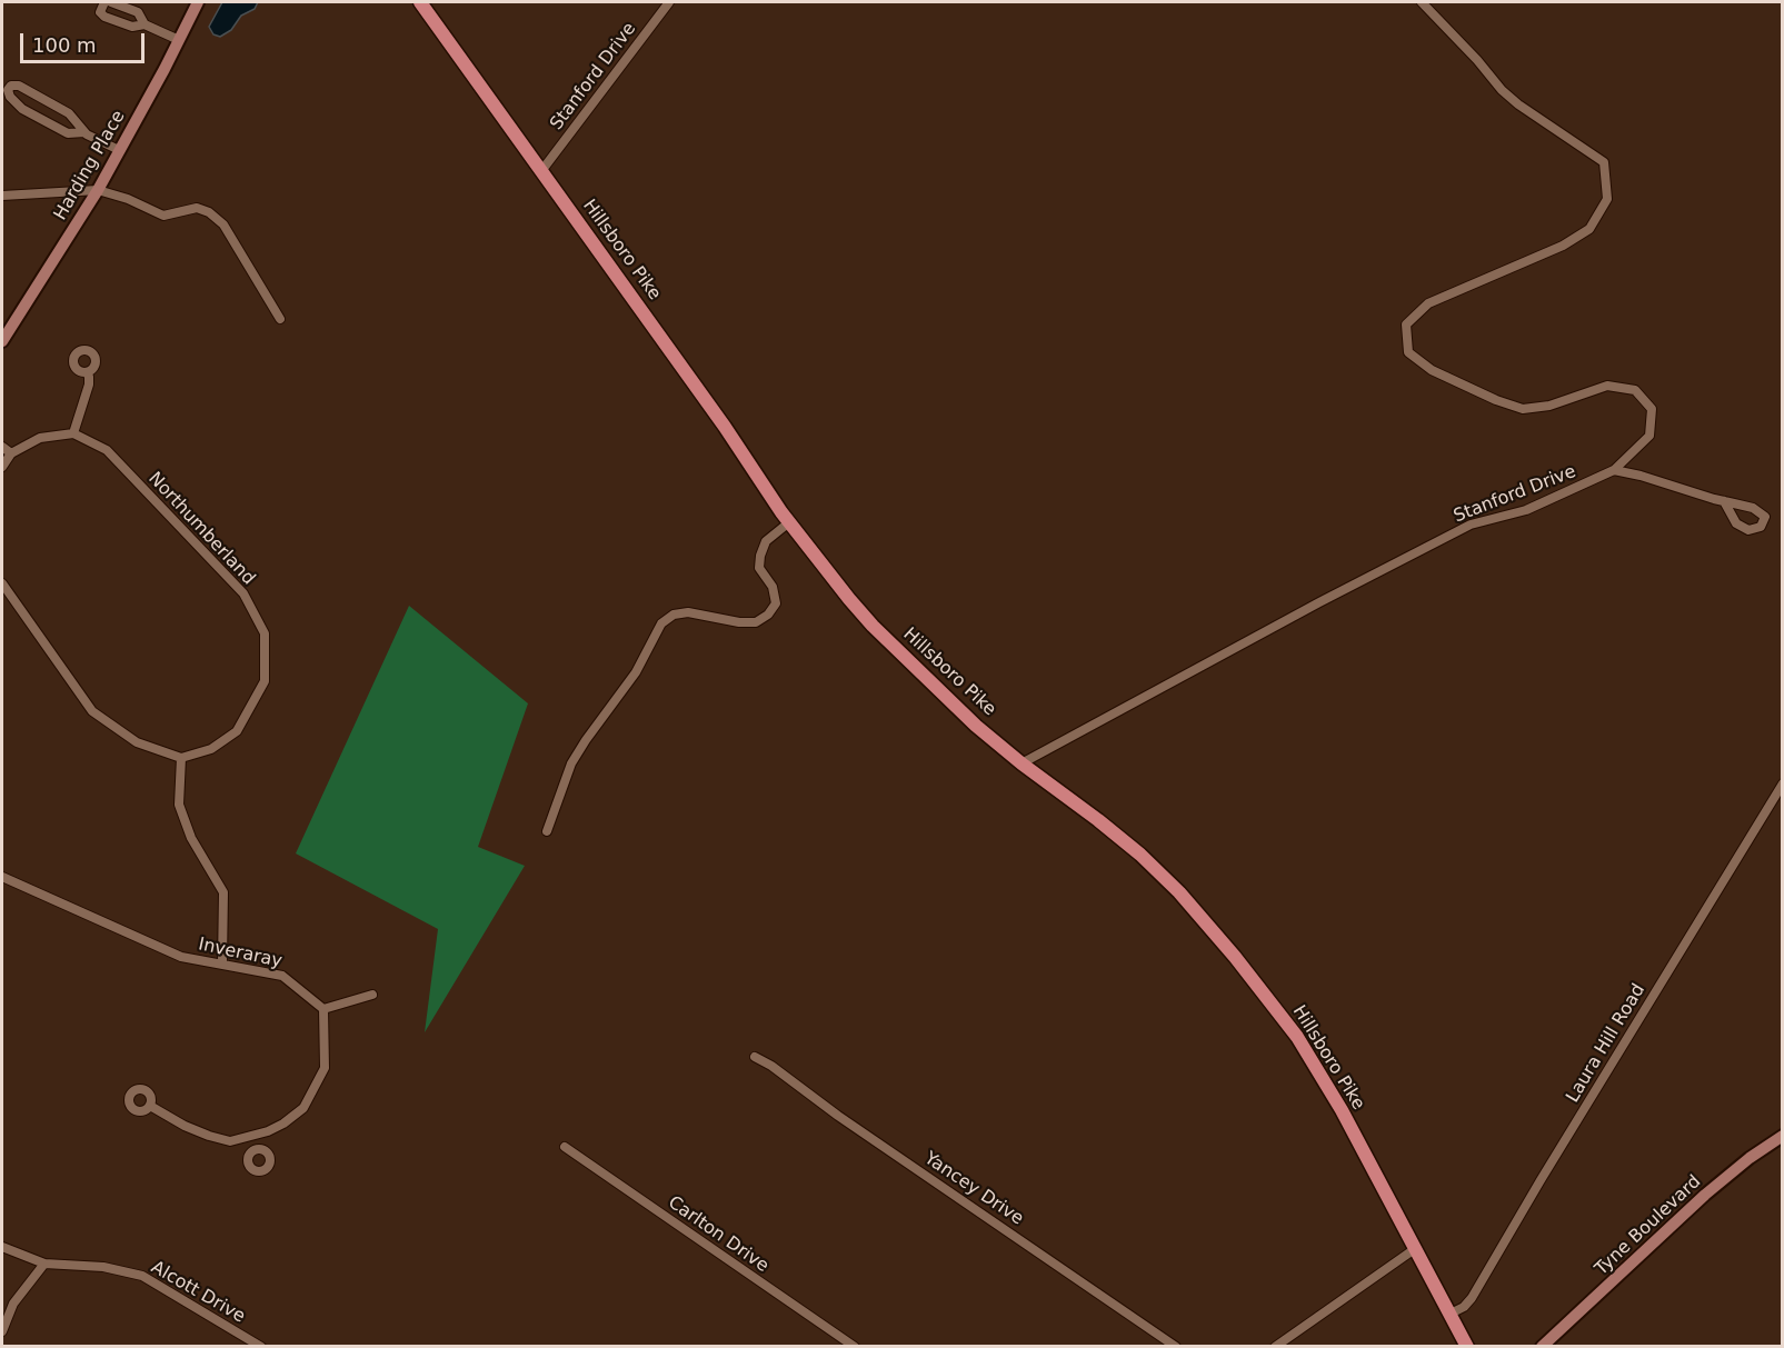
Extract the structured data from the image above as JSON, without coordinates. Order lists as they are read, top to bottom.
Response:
{
  "streets": {
    "main road": ["Harding Place", "Hillsboro Pike", "Tyne Boulevard"],
    "street": [
      "Stanford Drive",
      "Northumberland",
      "Inveraray",
      "Laura Hill Road",
      "Yancey Drive",
      "Carlton Drive",
      "Alcott Drive"
    ]
  },
  "crossings": [
    ["Stanford Drive", "Hillsboro Pike"],
    ["Hillsboro Pike", "Laura Hill Road"]
  ],
  "scale_bar": "100 m"
}
